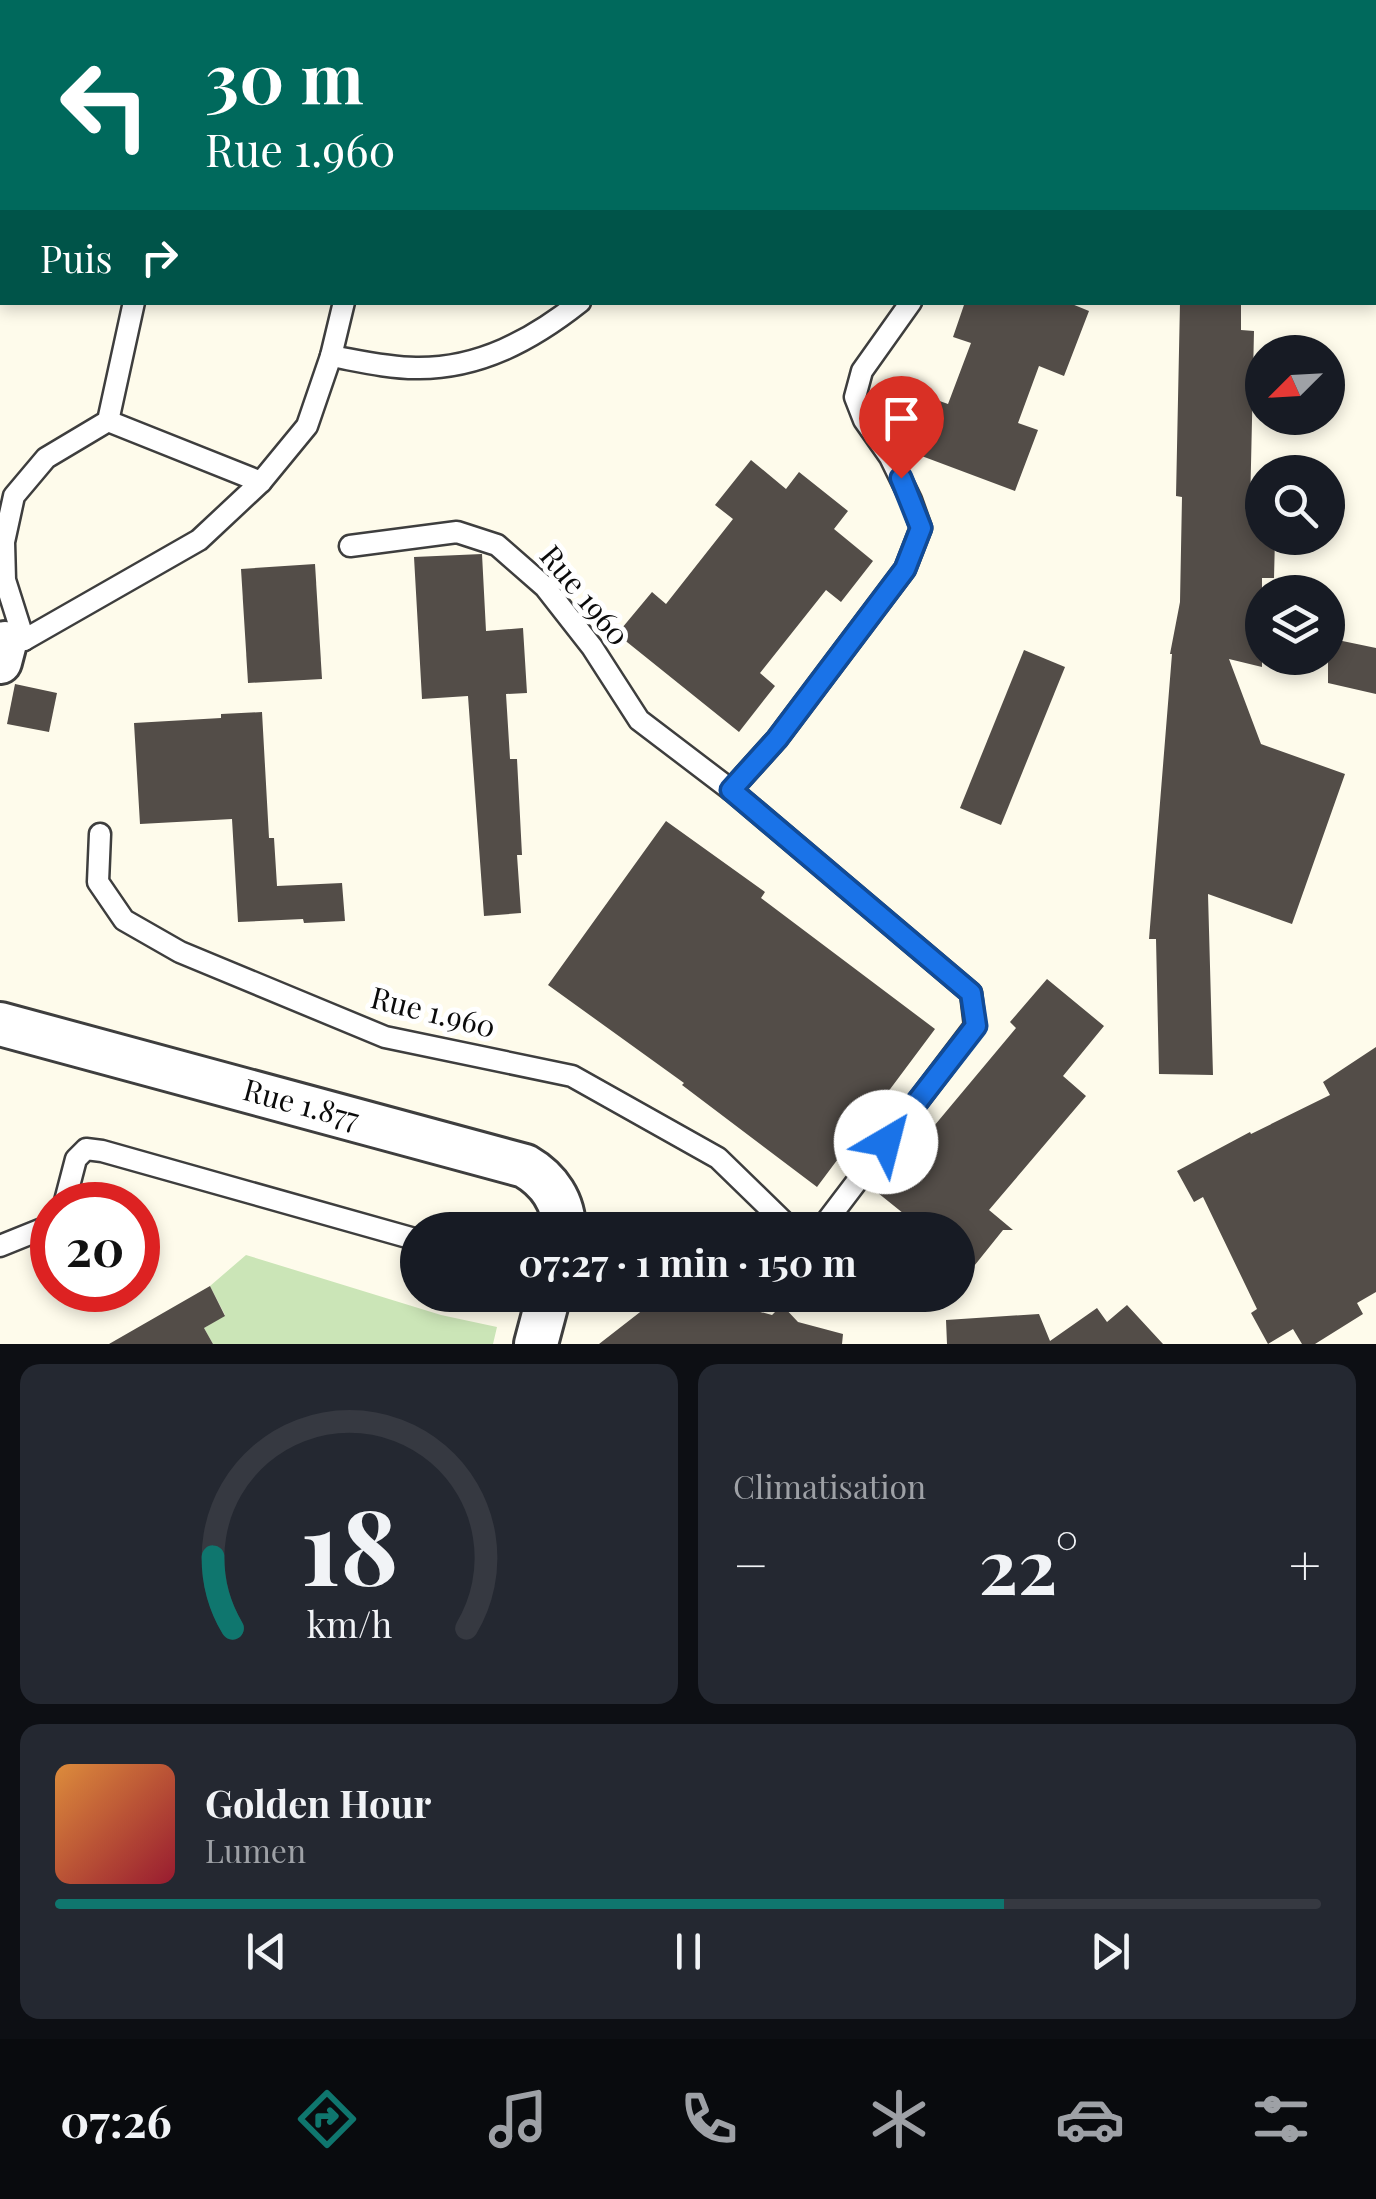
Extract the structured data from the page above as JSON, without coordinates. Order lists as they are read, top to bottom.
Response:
{
  "streets": {
    "street": ["Rue 1.877"],
    "lane": ["Rue 1960", "Rue 1.960"]
  },
  "north": "bottom left",
  "page": {
    "turn": ["30 m", "Rue 1.960"],
    "then": "Puis",
    "limit": "20",
    "trip": "07:27 · 1 min · 150 m",
    "tile": "Climatisation",
    "heat": ["−", "22°", "+"],
    "song": ["Golden Hour", "Lumen"],
    "tabs": "07:26",
    "gauge": ["18", "km/h"]
  }
}
